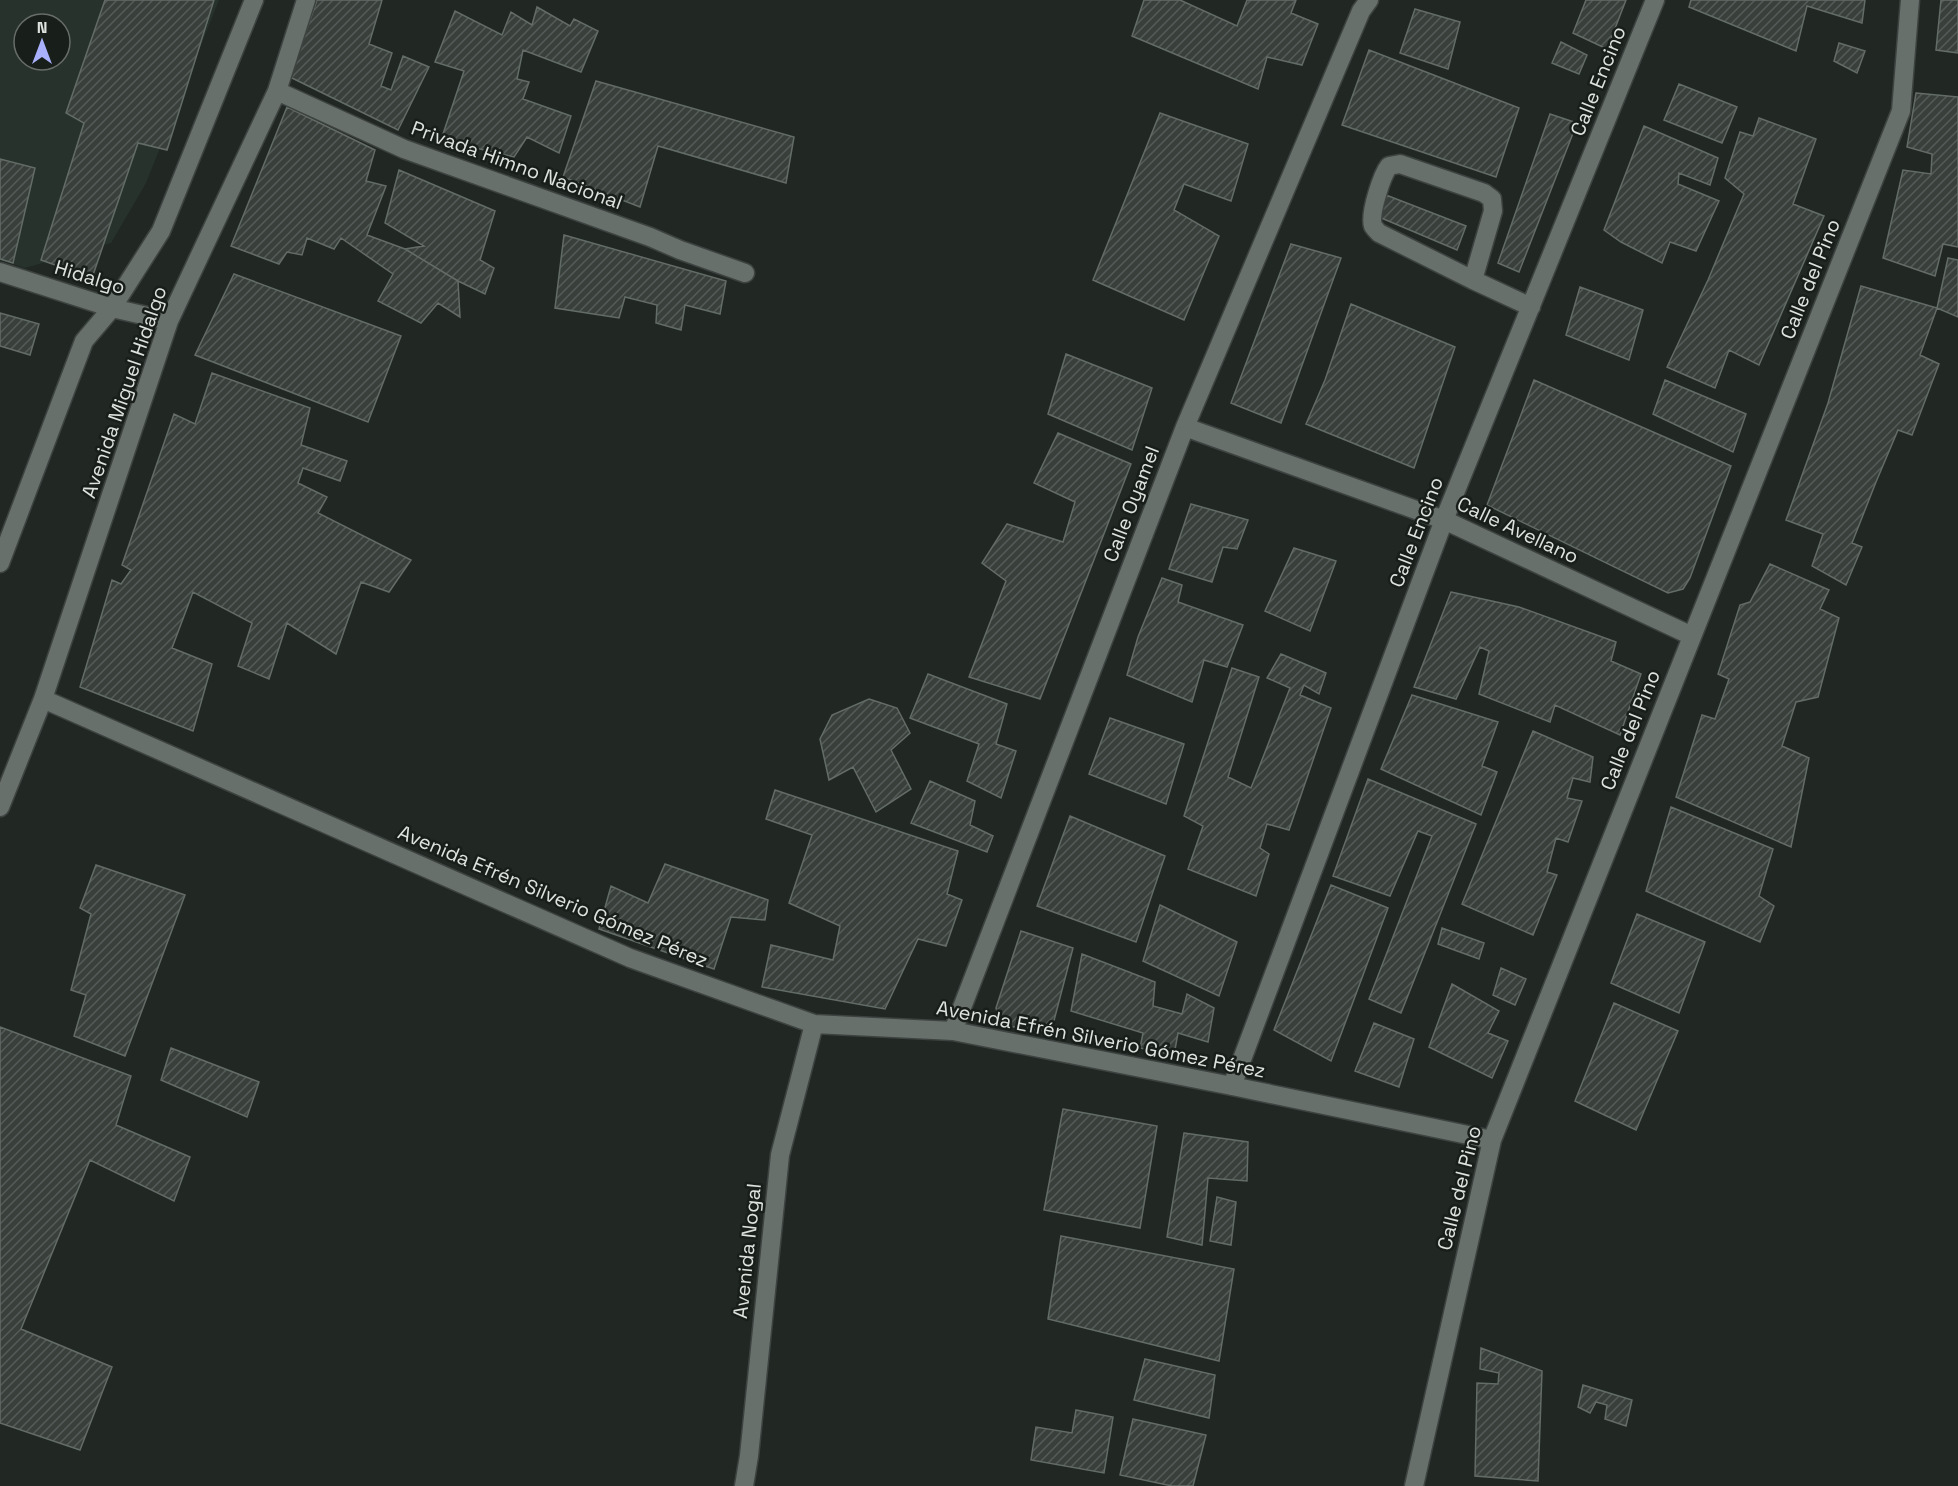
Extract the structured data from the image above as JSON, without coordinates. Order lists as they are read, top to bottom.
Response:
{
  "streets": {
    "street": [
      "Calle Encino",
      "Privada Himno Nacional",
      "Hidalgo",
      "Calle del Pino",
      "Avenida Miguel Hidalgo",
      "Calle Oyamel",
      "Calle Avellano",
      "Avenida Efrén Silverio Gómez Pérez",
      "Avenida Nogal"
    ]
  },
  "crossings": [
    ["Calle Encino", "Calle Avellano"],
    ["Calle Encino", "Avenida Efrén Silverio Gómez Pérez"],
    ["Privada Himno Nacional", "Avenida Miguel Hidalgo"],
    ["Hidalgo", "Avenida Miguel Hidalgo"],
    ["Calle del Pino", "Calle Avellano"],
    ["Calle del Pino", "Avenida Efrén Silverio Gómez Pérez"],
    ["Avenida Miguel Hidalgo", "Avenida Efrén Silverio Gómez Pérez"],
    ["Calle Oyamel", "Calle Avellano"],
    ["Calle Oyamel", "Avenida Efrén Silverio Gómez Pérez"],
    ["Avenida Efrén Silverio Gómez Pérez", "Avenida Nogal"]
  ],
  "north": "top"
}
